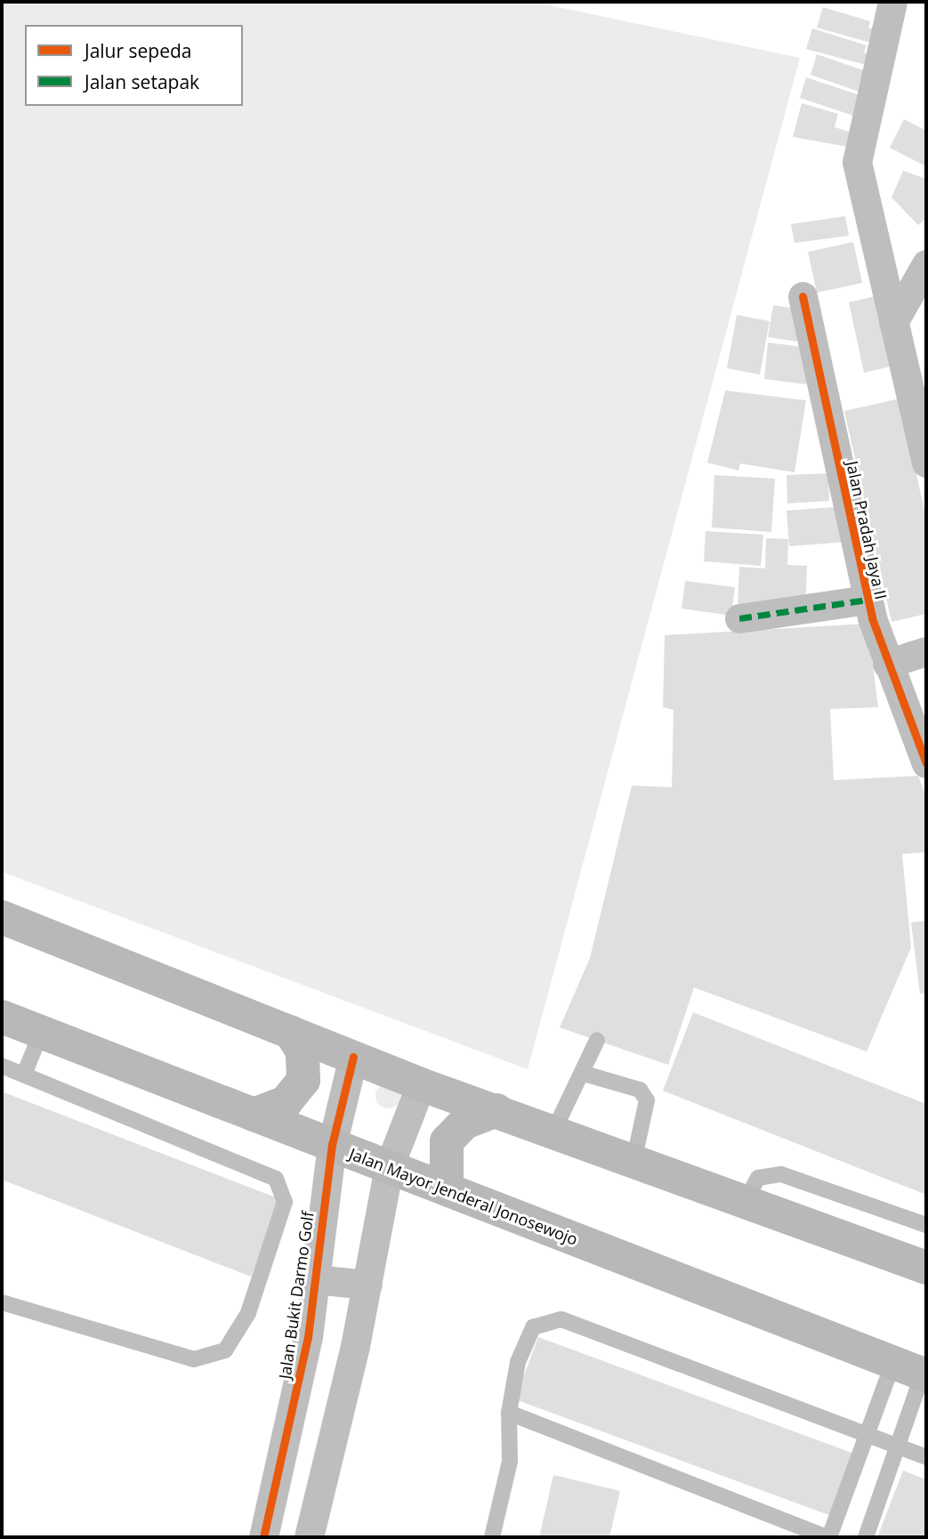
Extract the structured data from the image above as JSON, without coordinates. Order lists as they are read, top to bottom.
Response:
{
  "streets": {
    "main road": ["Jalan Mayor Jenderal Jonosewojo"],
    "street": ["Jalan Pradah Jaya II", "Jalan Bukit Darmo Golf"]
  },
  "crossings": [
    ["Jalan Mayor Jenderal Jonosewojo", "Jalan Bukit Darmo Golf"]
  ],
  "legend": ["Jalur sepeda", "Jalan setapak"]
}
